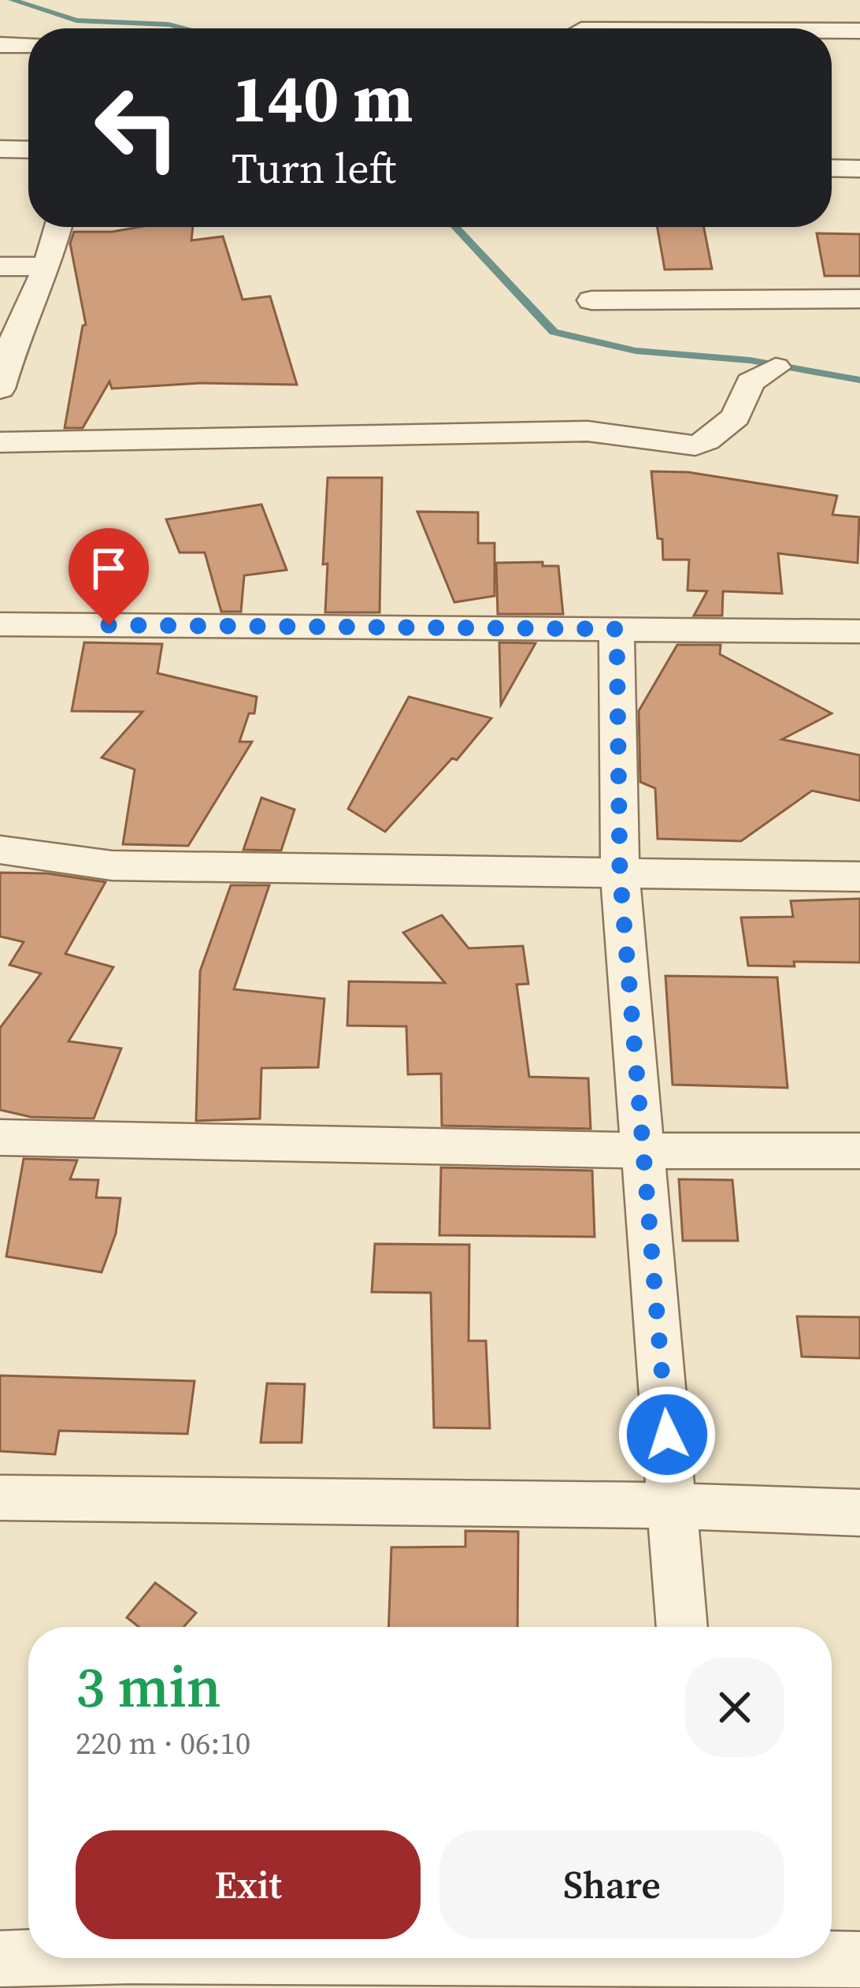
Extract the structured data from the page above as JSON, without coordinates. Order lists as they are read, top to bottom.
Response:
{
  "page": {
    "turn": ["140 m", "Turn left"],
    "heading": ["3 min", "220 m · 06:10"],
    "buttons": ["Exit", "Share"]
  }
}
